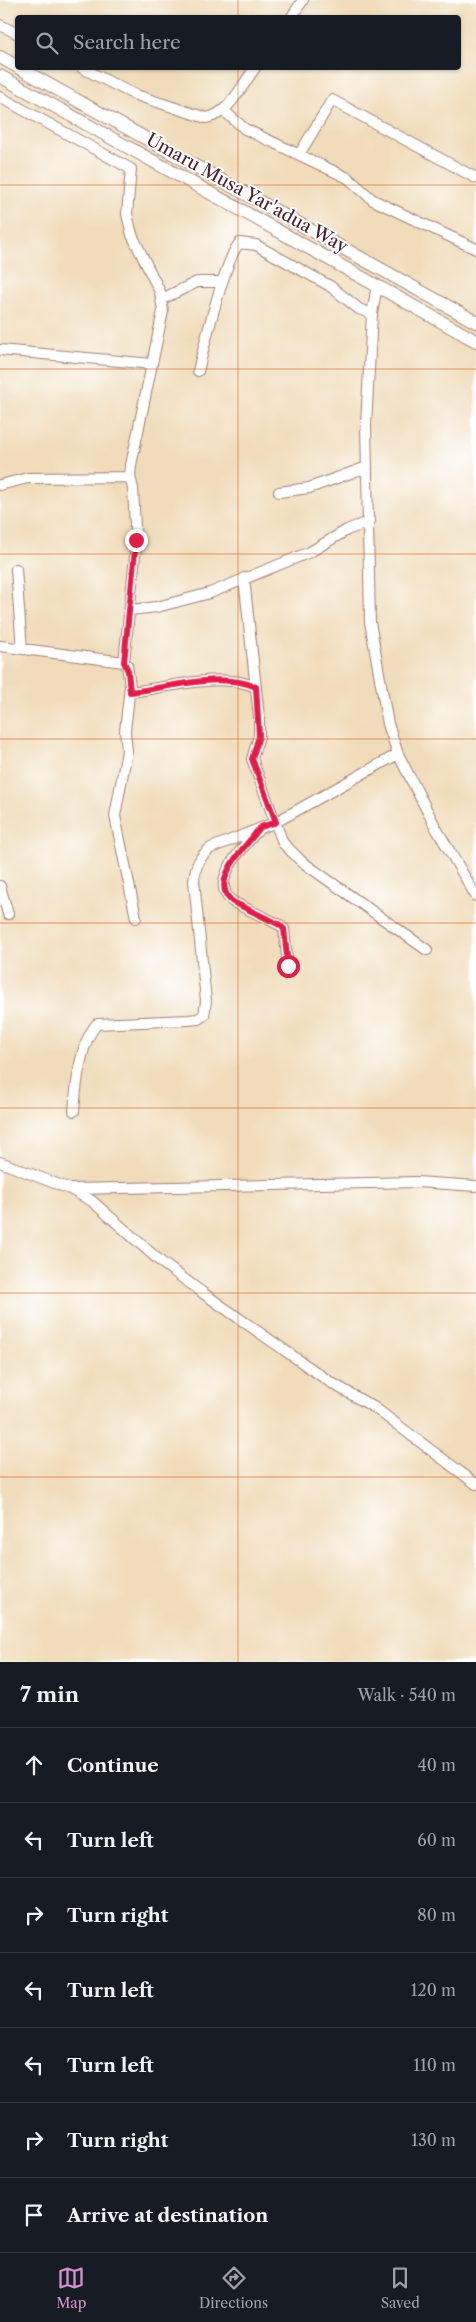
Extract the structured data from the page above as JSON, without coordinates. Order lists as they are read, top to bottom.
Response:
{
  "streets": {
    "main road": ["Umaru Musa Yar'adua Way"]
  },
  "page": {
    "search": "Search here",
    "heading": ["7 min", "Walk · 540 m"],
    "list": [
      ["Continue", "40 m"],
      ["Turn left", "60 m"],
      ["Turn right", "80 m"],
      ["Turn left", "120 m"],
      ["Turn left", "110 m"],
      ["Turn right", "130 m"],
      "Arrive at destination"
    ],
    "nav": ["Map", "Directions", "Saved"]
  }
}
